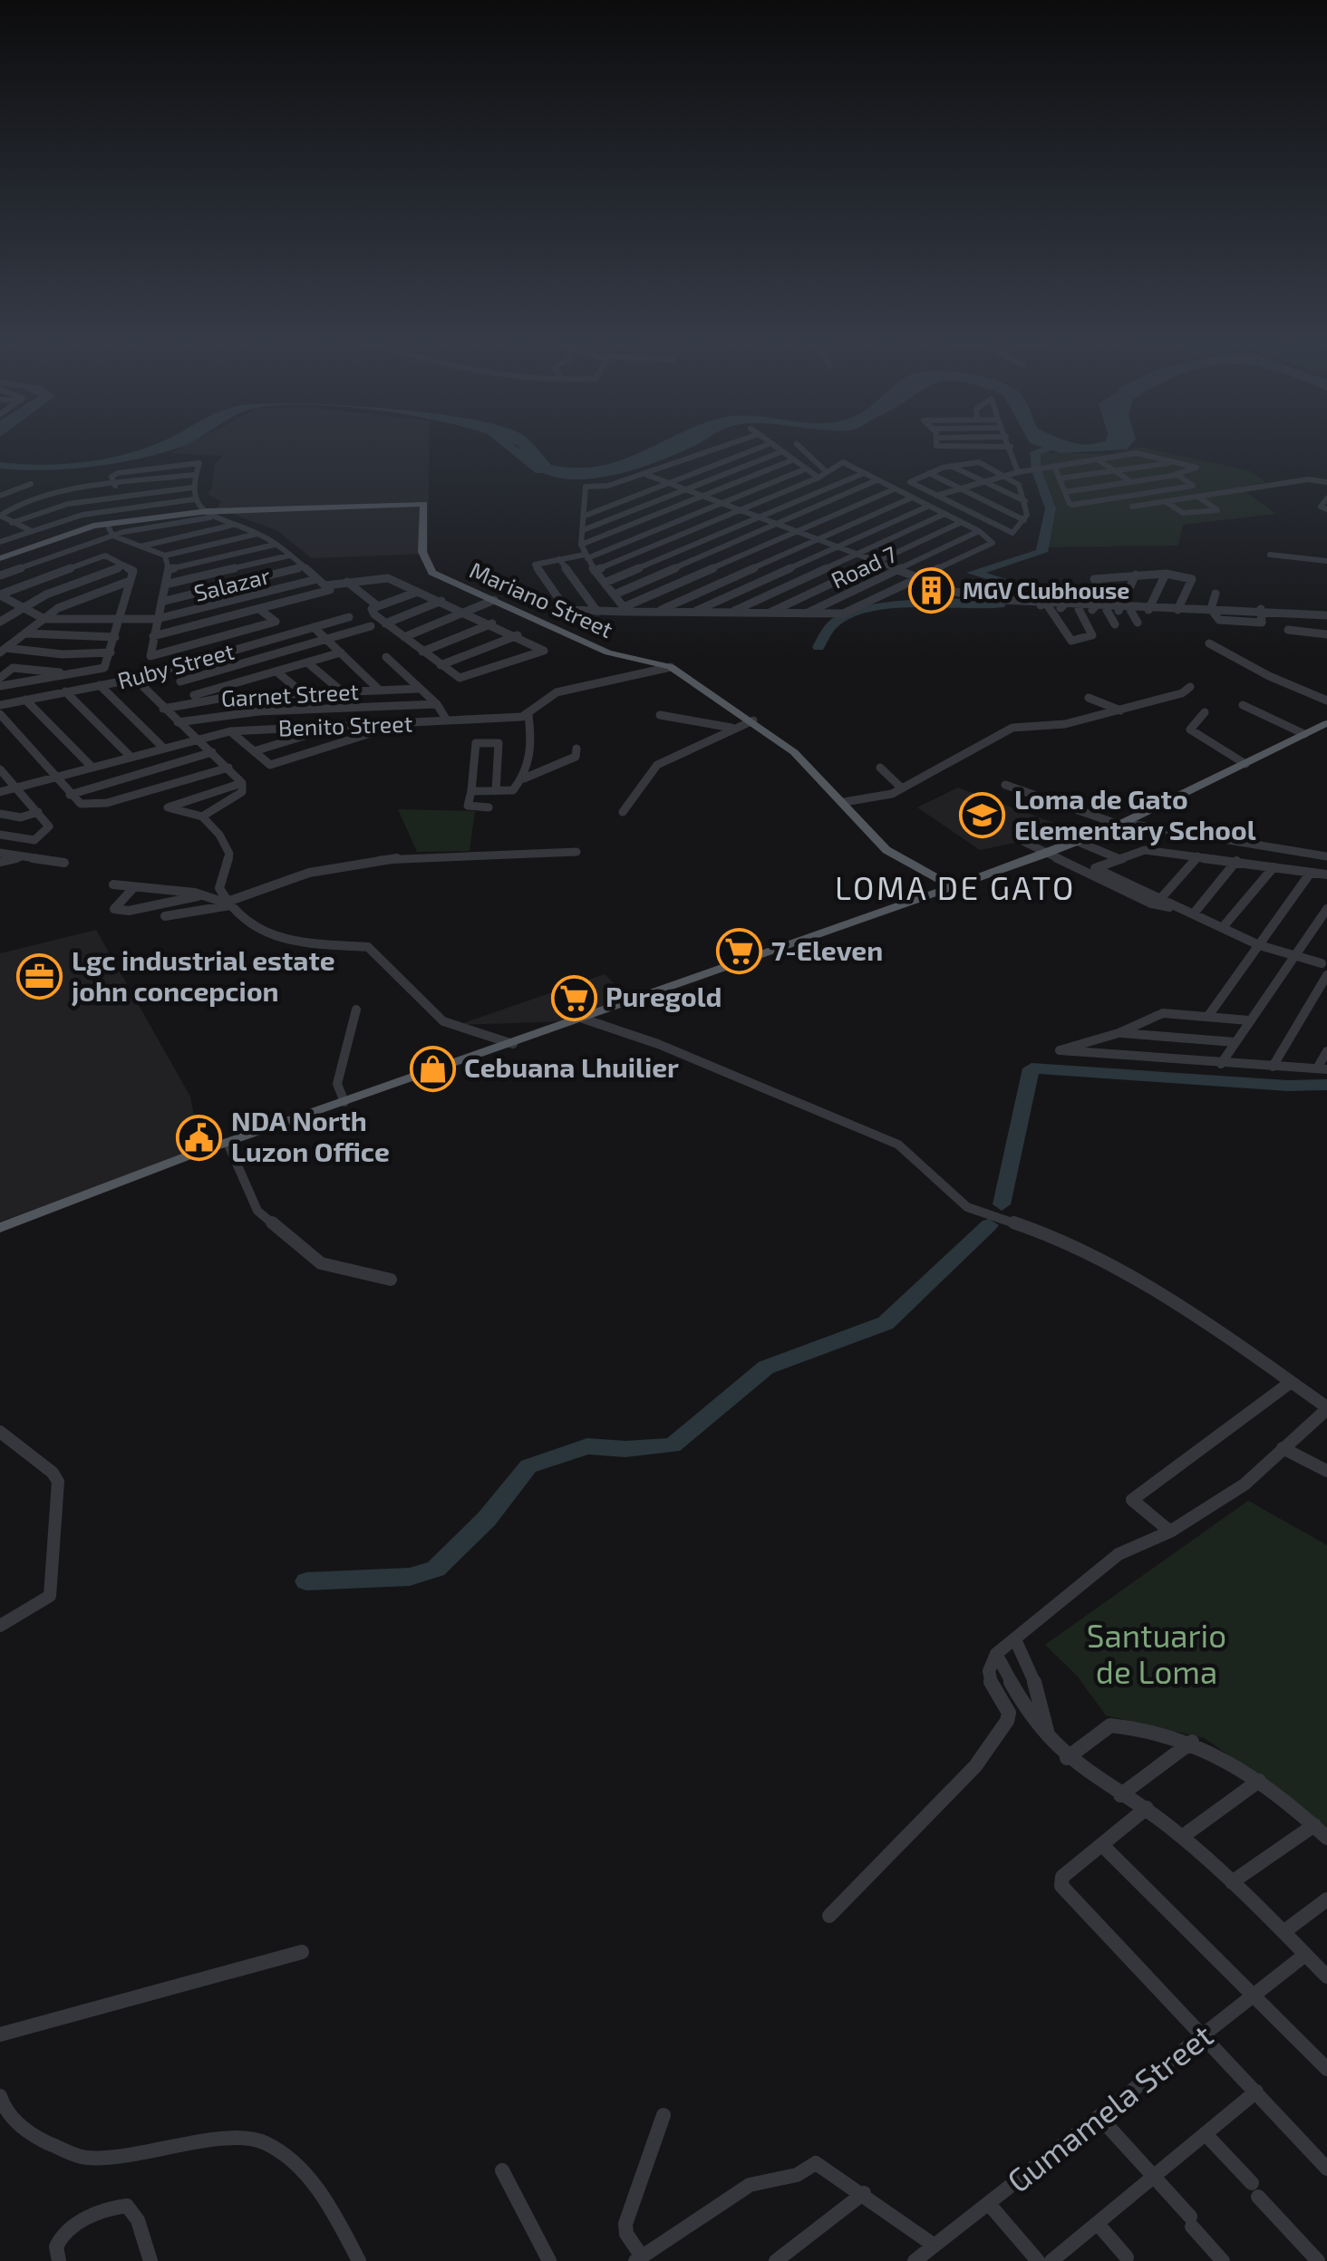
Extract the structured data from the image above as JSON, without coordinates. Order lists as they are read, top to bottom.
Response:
{
  "streets": {
    "main road": ["Mariano Street"],
    "street": [
      "Road 7",
      "Salazar",
      "Ruby Street",
      "Garnet Street",
      "Benito Street",
      "Gumamela Street"
    ]
  },
  "districts": ["LOMA DE GATO"],
  "parks": ["Santuario de Loma"],
  "places": {
    "building": ["MGV Clubhouse"],
    "school or university": ["Loma de Gato Elementary School"],
    "supermarket": ["7-Eleven", "Puregold"],
    "office": ["Lgc industrial estate john concepcion"],
    "shop": ["Cebuana Lhuilier"],
    "public building": ["NDA North Luzon Office"]
  }
}
